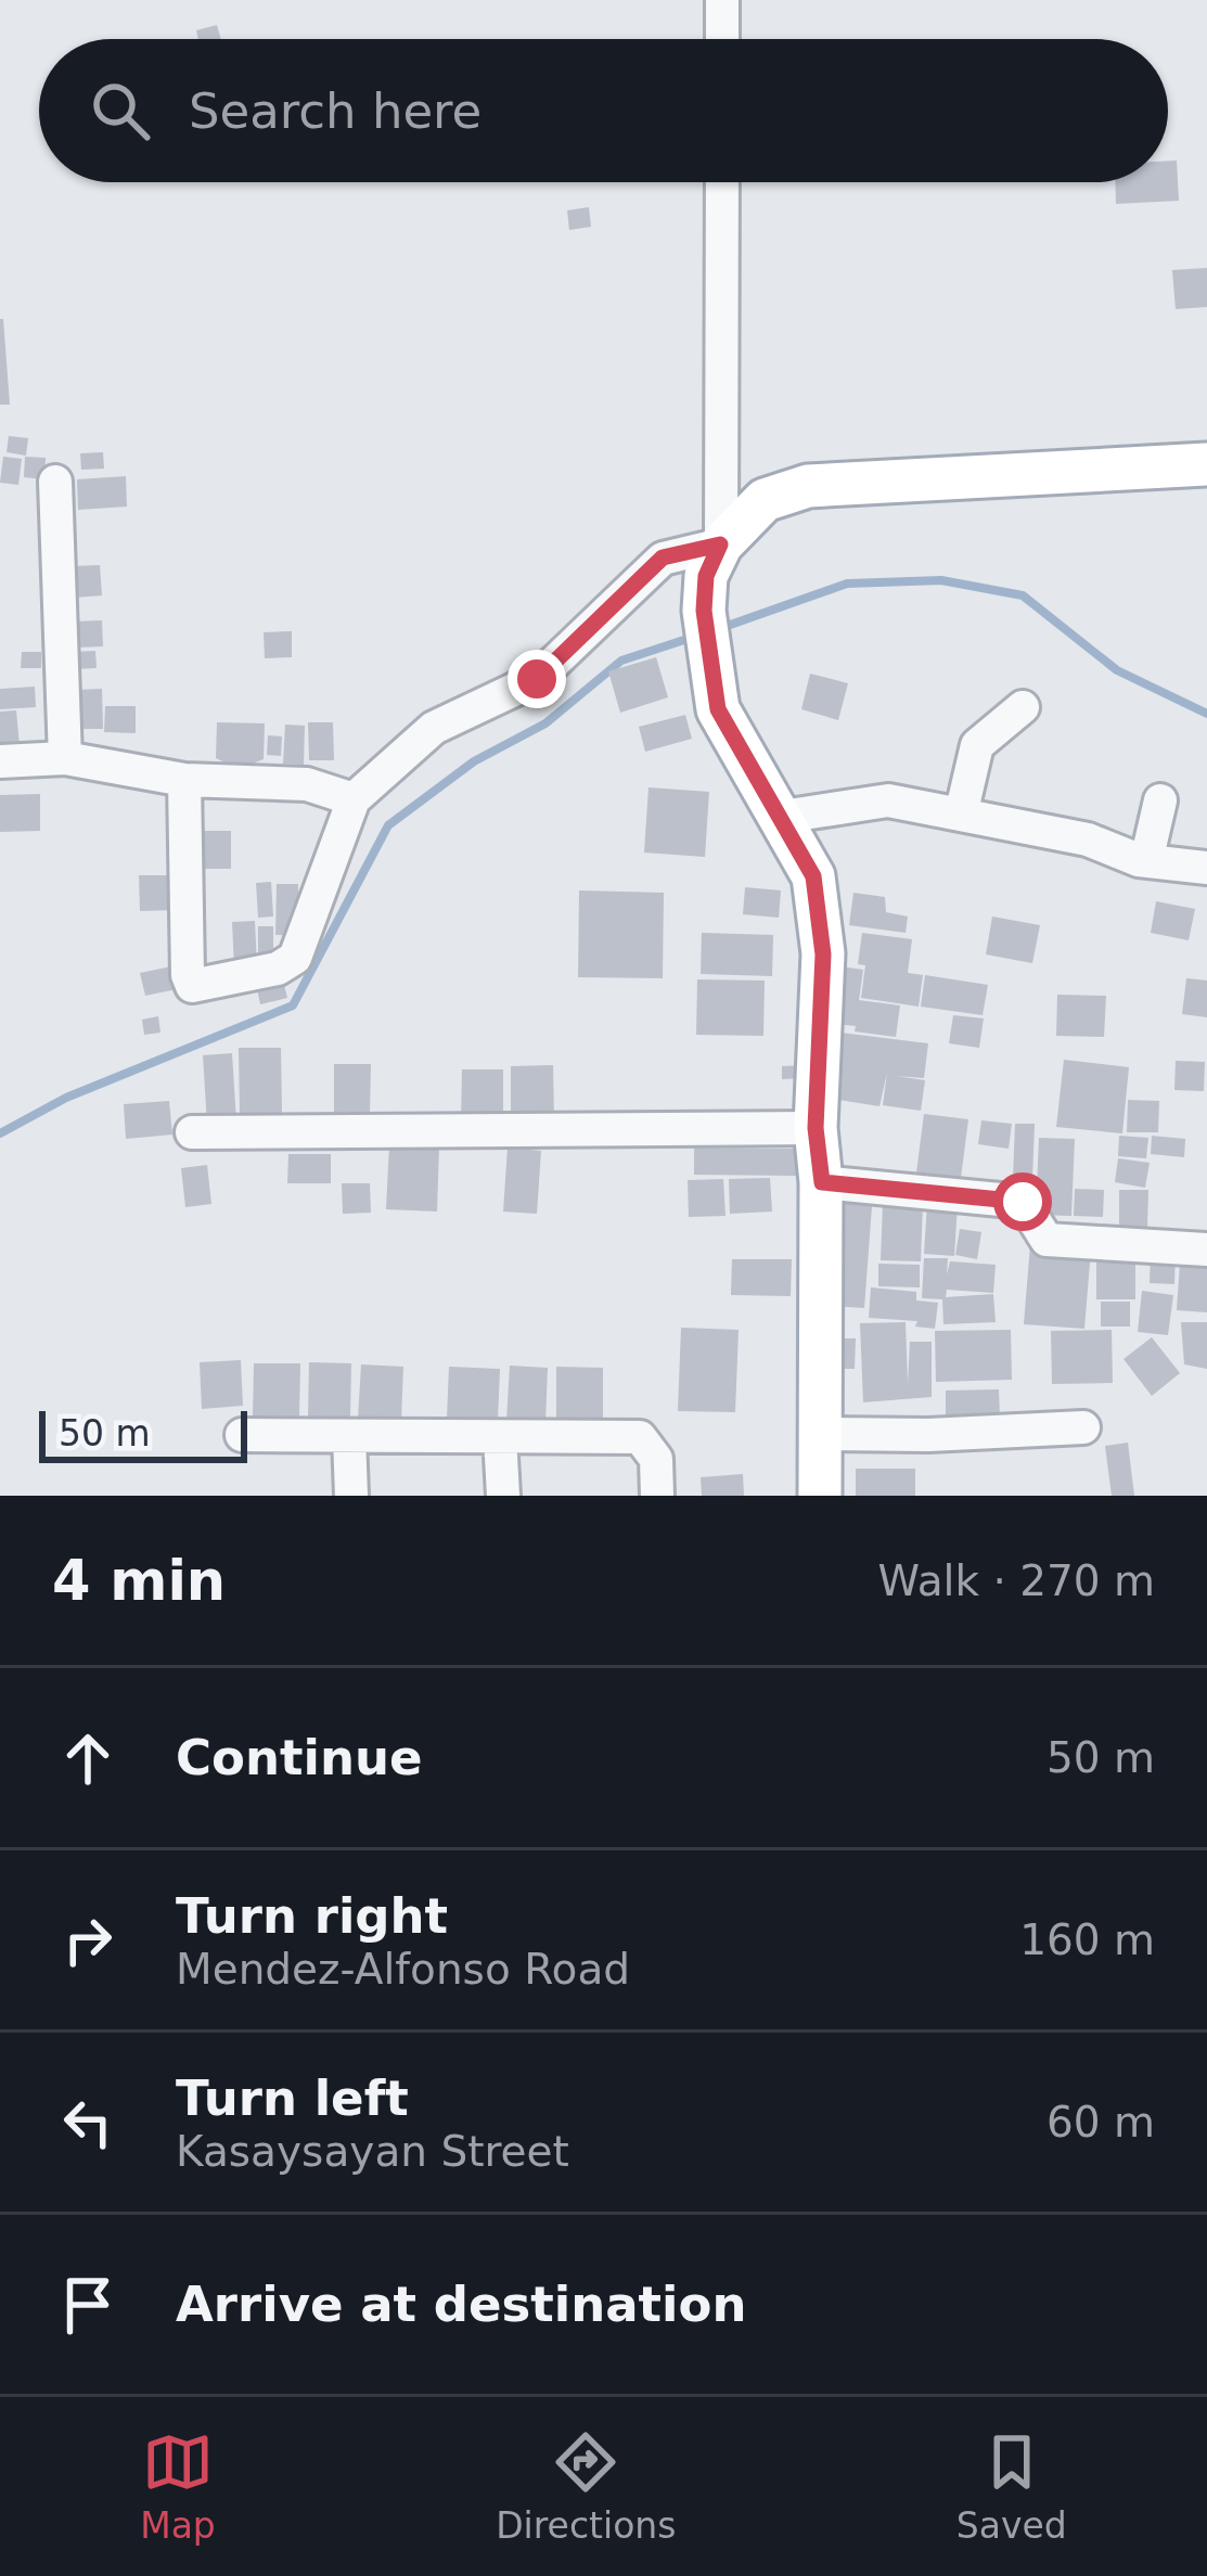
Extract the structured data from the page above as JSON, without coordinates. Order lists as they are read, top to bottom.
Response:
{
  "scale_bar": "50 m",
  "page": {
    "search": "Search here",
    "scale": "50 m",
    "heading": ["4 min", "Walk · 270 m"],
    "list": [
      ["Continue", "50 m"],
      ["Turn right", "Mendez-Alfonso Road", "160 m"],
      ["Turn left", "Kasaysayan Street", "60 m"],
      "Arrive at destination"
    ],
    "nav": ["Map", "Directions", "Saved"]
  }
}
